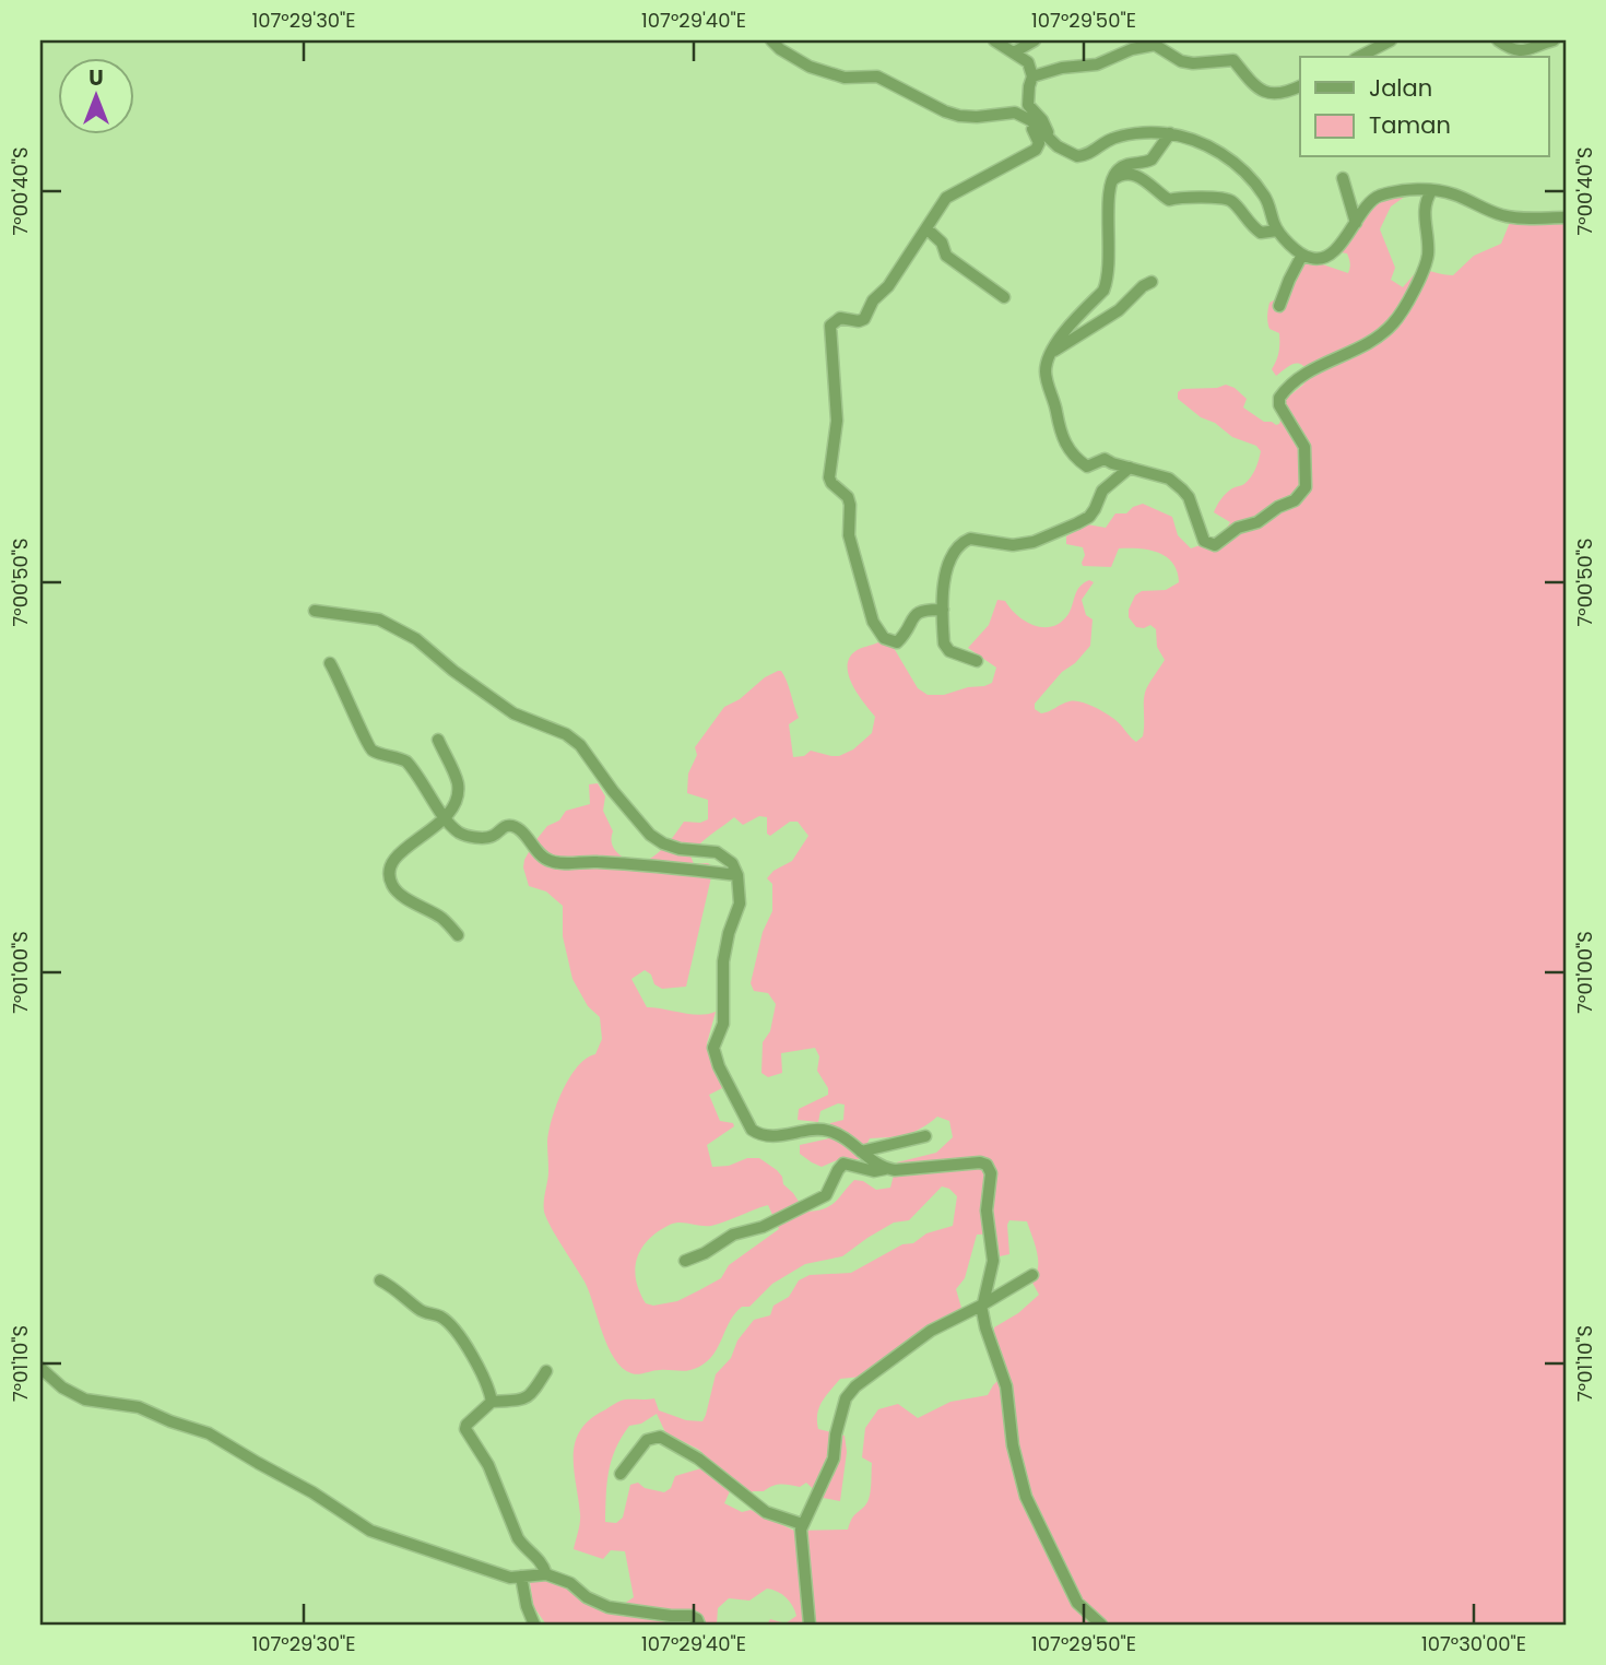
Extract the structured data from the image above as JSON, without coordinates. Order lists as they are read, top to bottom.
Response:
{
  "legend": ["Jalan", "Taman"],
  "north": "top",
  "coordinates": [
    "107°29'30\"E",
    "107°29'40\"E",
    "107°29'50\"E",
    "7°00'40\"S",
    "7°00'50\"S",
    "7°01'00\"S",
    "7°01'10\"S",
    "107°30'00\"E"
  ]
}
